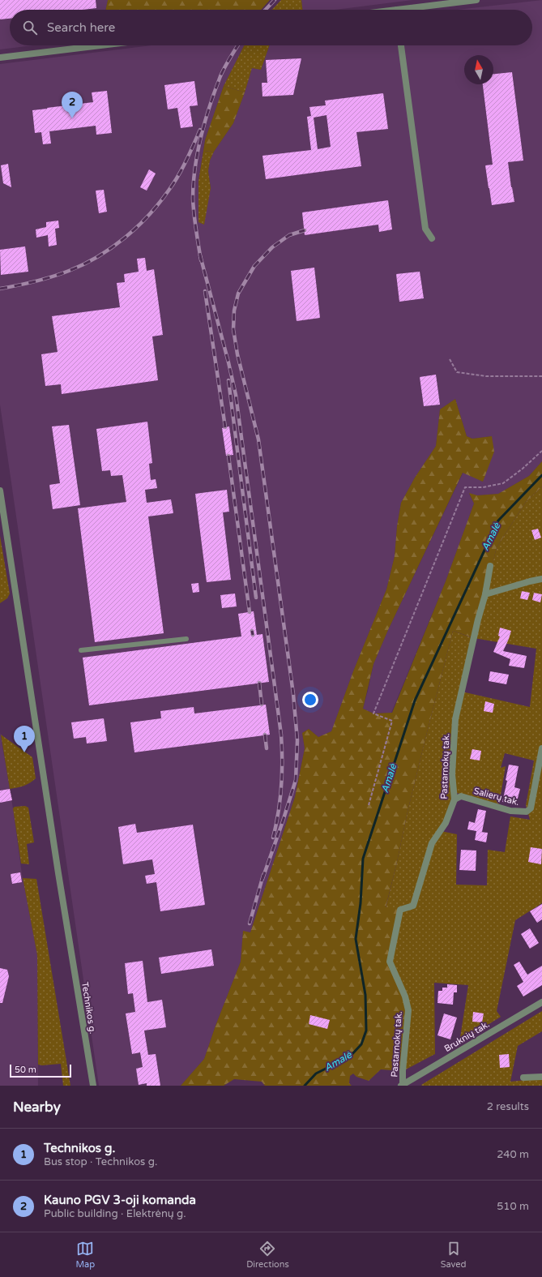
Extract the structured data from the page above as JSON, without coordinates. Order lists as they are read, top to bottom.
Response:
{
  "streets": {
    "street": [
      "Pastarnokų tak.",
      "Salierų tak.",
      "Technikos g.",
      "Bruknių tak."
    ]
  },
  "crossings": [
    ["Pastarnokų tak.", "Salierų tak."],
    ["Pastarnokų tak.", "Bruknių tak."]
  ],
  "water": ["Amalė"],
  "scale_bar": "50 m",
  "north": "top",
  "page": {
    "search": "Search here",
    "pins": ["2", "1"],
    "scale": "50 m",
    "heading": ["Nearby", "2 results"],
    "list": [
      {
        "mark": "1",
        "name": "Technikos g.",
        "note": "Bus stop · Technikos g.",
        "value": "240 m"
      },
      {
        "mark": "2",
        "name": "Kauno PGV 3-oji komanda",
        "note": "Public building · Elektrėnų g.",
        "value": "510 m"
      }
    ],
    "nav": ["Map", "Directions", "Saved"]
  }
}
